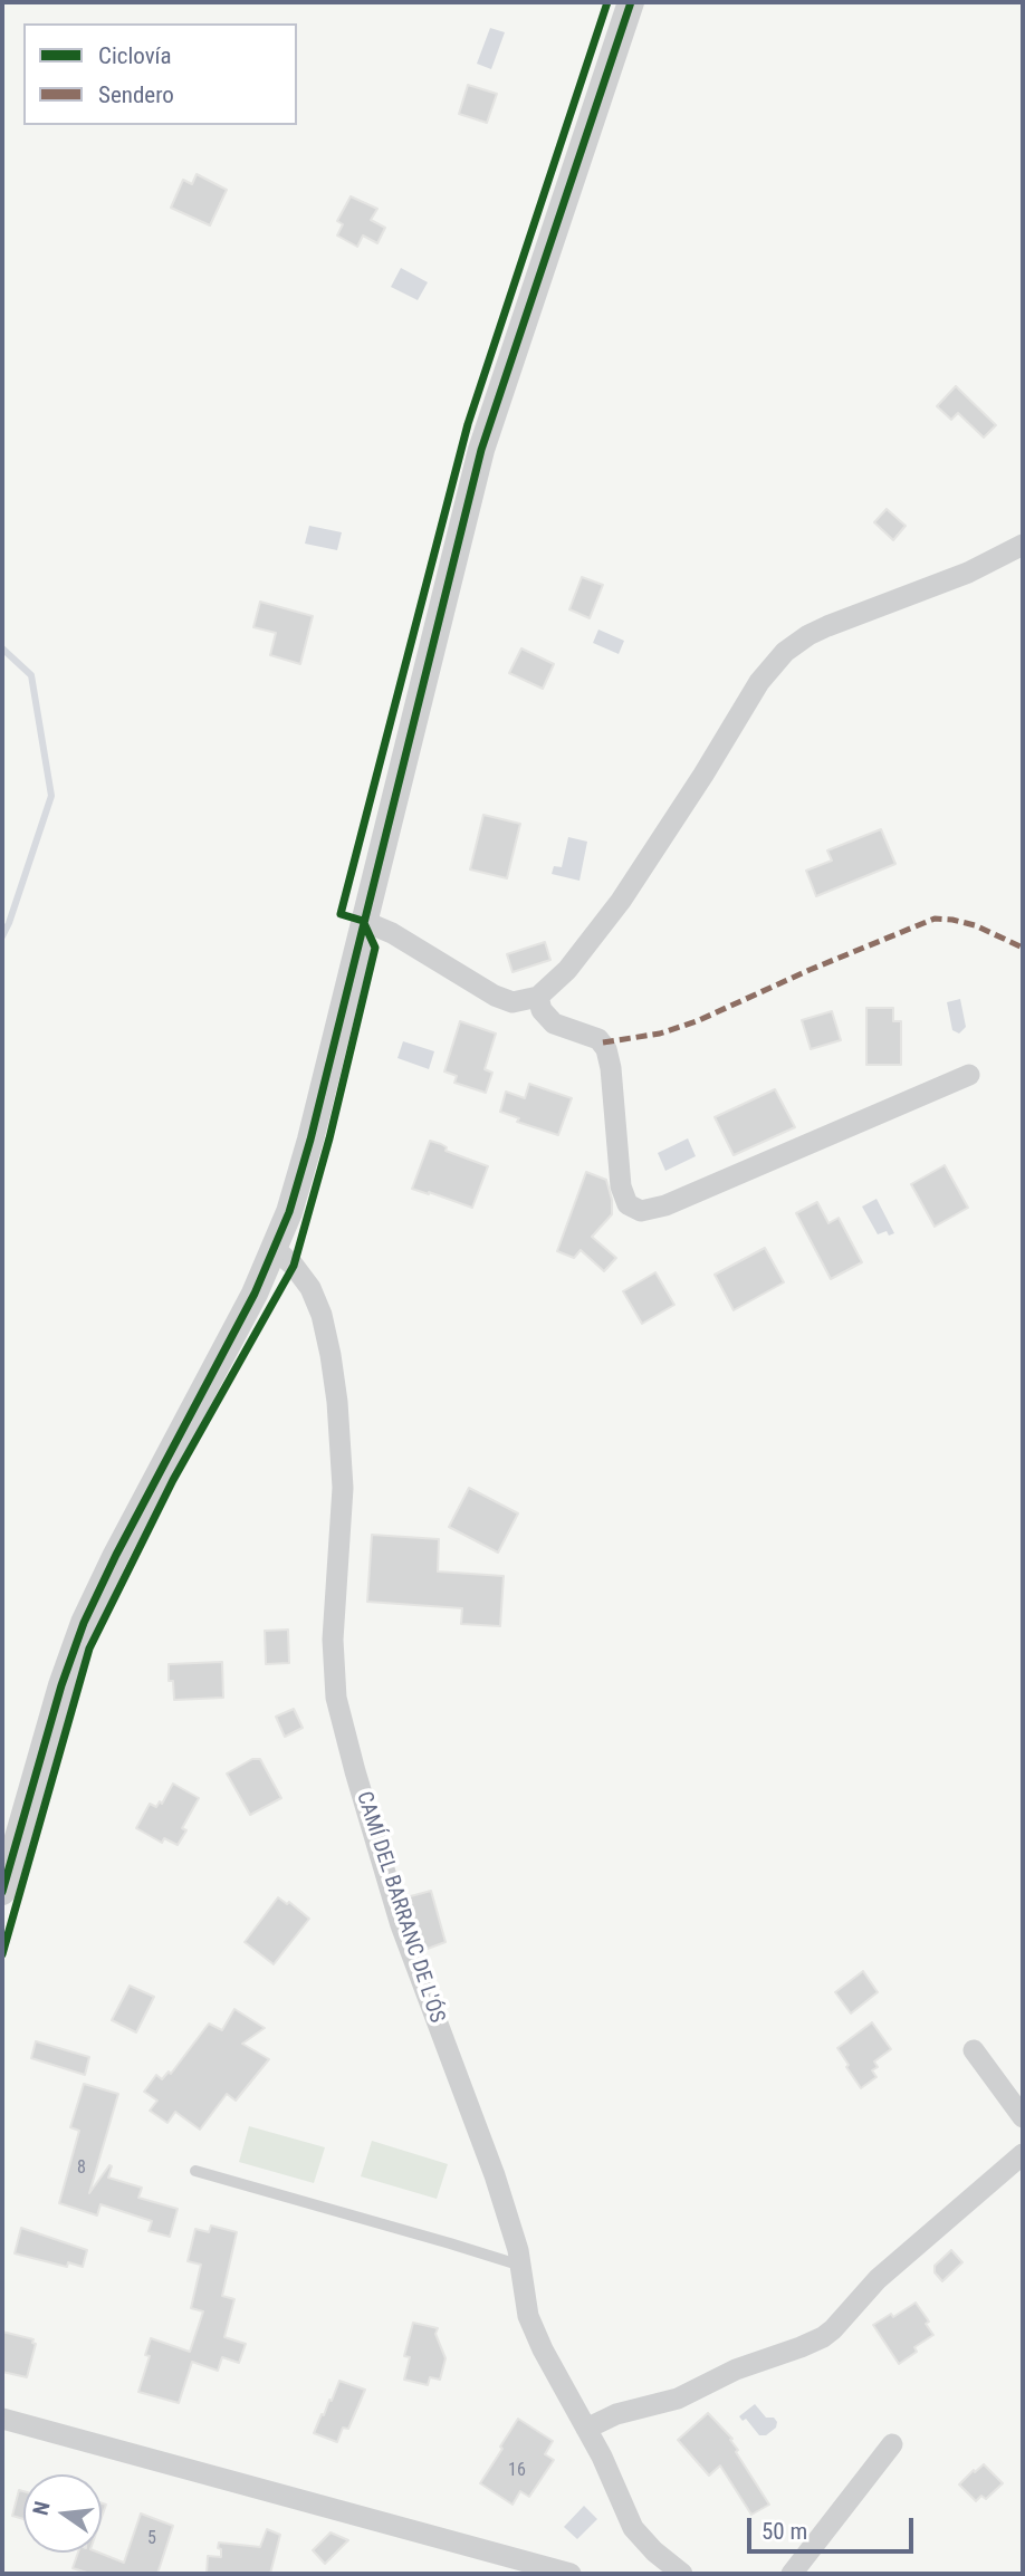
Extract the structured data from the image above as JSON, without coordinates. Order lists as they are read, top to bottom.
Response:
{
  "streets": {
    "street": ["CAMÍ DEL BARRANC DE L'ÓS"]
  },
  "house_numbers": ["8", "16", "5"],
  "legend": ["Ciclovía", "Sendero"],
  "scale_bar": "50 m",
  "north": "left"
}
